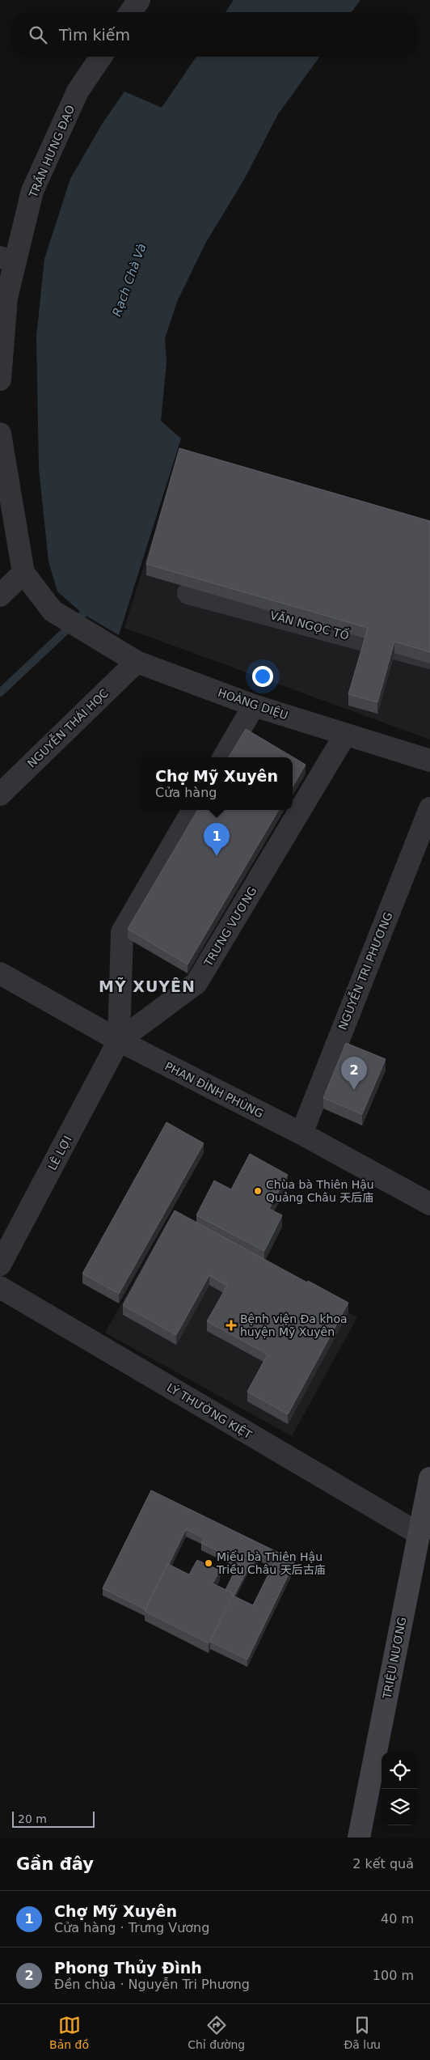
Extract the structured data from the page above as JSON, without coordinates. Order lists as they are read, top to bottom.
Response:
{
  "streets": {
    "main road": ["TRIỆU NƯƠNG"],
    "street": [
      "TRẦN HƯNG ĐẠO",
      "VĂN NGỌC TỐ",
      "HOÀNG DIỆU",
      "NGUYỄN THÁI HỌC",
      "TRƯNG VƯƠNG",
      "NGUYỄN TRI PHƯƠNG",
      "PHAN ĐÌNH PHÙNG",
      "LÊ LỢI",
      "LÝ THƯỜNG KIỆT"
    ]
  },
  "crossings": [
    ["HOÀNG DIỆU", "NGUYỄN THÁI HỌC"],
    ["HOÀNG DIỆU", "TRƯNG VƯƠNG"],
    ["TRƯNG VƯƠNG", "PHAN ĐÌNH PHÙNG"],
    ["TRƯNG VƯƠNG", "LÊ LỢI"],
    ["NGUYỄN TRI PHƯƠNG", "PHAN ĐÌNH PHÙNG"],
    ["PHAN ĐÌNH PHÙNG", "LÊ LỢI"],
    ["LÝ THƯỜNG KIỆT", "TRIỆU NƯƠNG"]
  ],
  "districts": ["MỸ XUYÊN"],
  "water": ["Rạch Chà Và"],
  "places": {
    "other": ["Chùa bà Thiên Hậu Quảng Châu 天后庙", "Miếu bà Thiên Hậu Triều Châu 天后古庙"],
    "health": ["Bệnh viện Đa khoa huyện Mỹ Xuyên"]
  },
  "scale_bar": "20 m",
  "page": {
    "search": "Tìm kiếm",
    "popup": ["Chợ Mỹ Xuyên", "Cửa hàng"],
    "pins": ["1", "2"],
    "scale": "20 m",
    "heading": ["Gần đây", "2 kết quả"],
    "list": [
      {
        "mark": "1",
        "name": "Chợ Mỹ Xuyên",
        "note": "Cửa hàng · Trưng Vương",
        "value": "40 m"
      },
      {
        "mark": "2",
        "name": "Phong Thủy Đình",
        "note": "Đền chùa · Nguyễn Tri Phương",
        "value": "100 m"
      }
    ],
    "nav": ["Bản đồ", "Chỉ đường", "Đã lưu"]
  }
}
